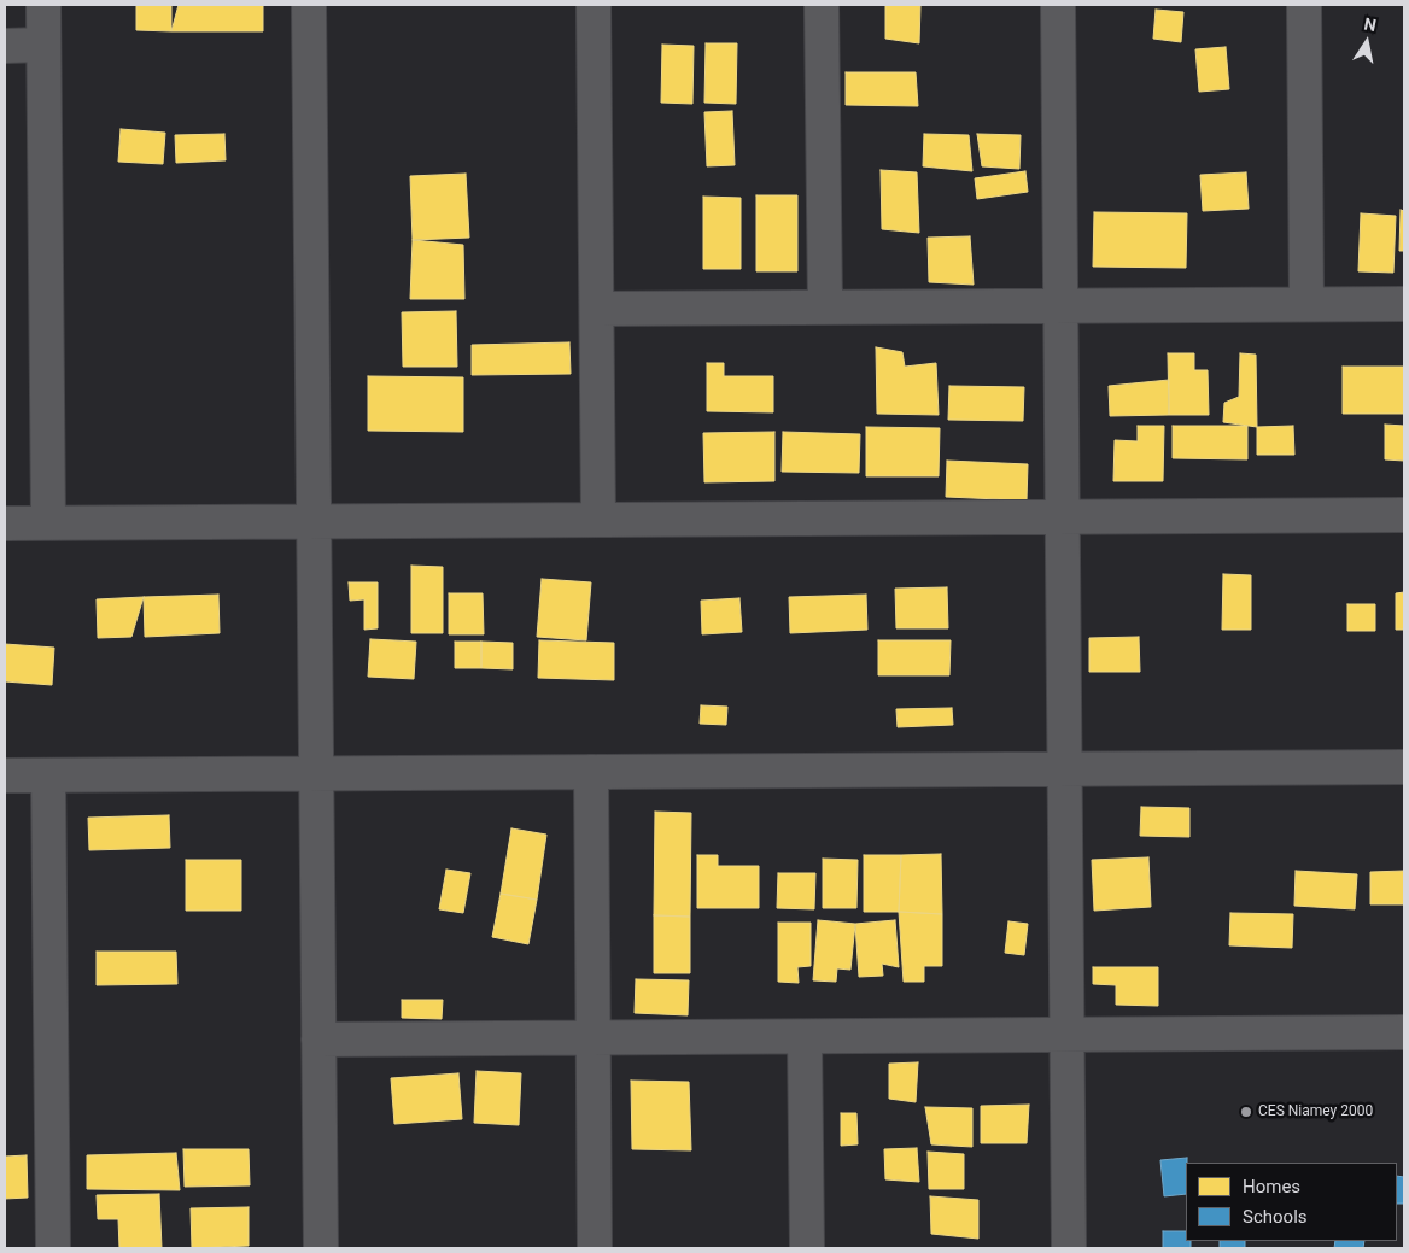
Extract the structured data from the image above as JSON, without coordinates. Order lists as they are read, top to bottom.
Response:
{
  "places": ["CES Niamey 2000"],
  "legend": ["Homes", "Schools"],
  "north": "top"
}
